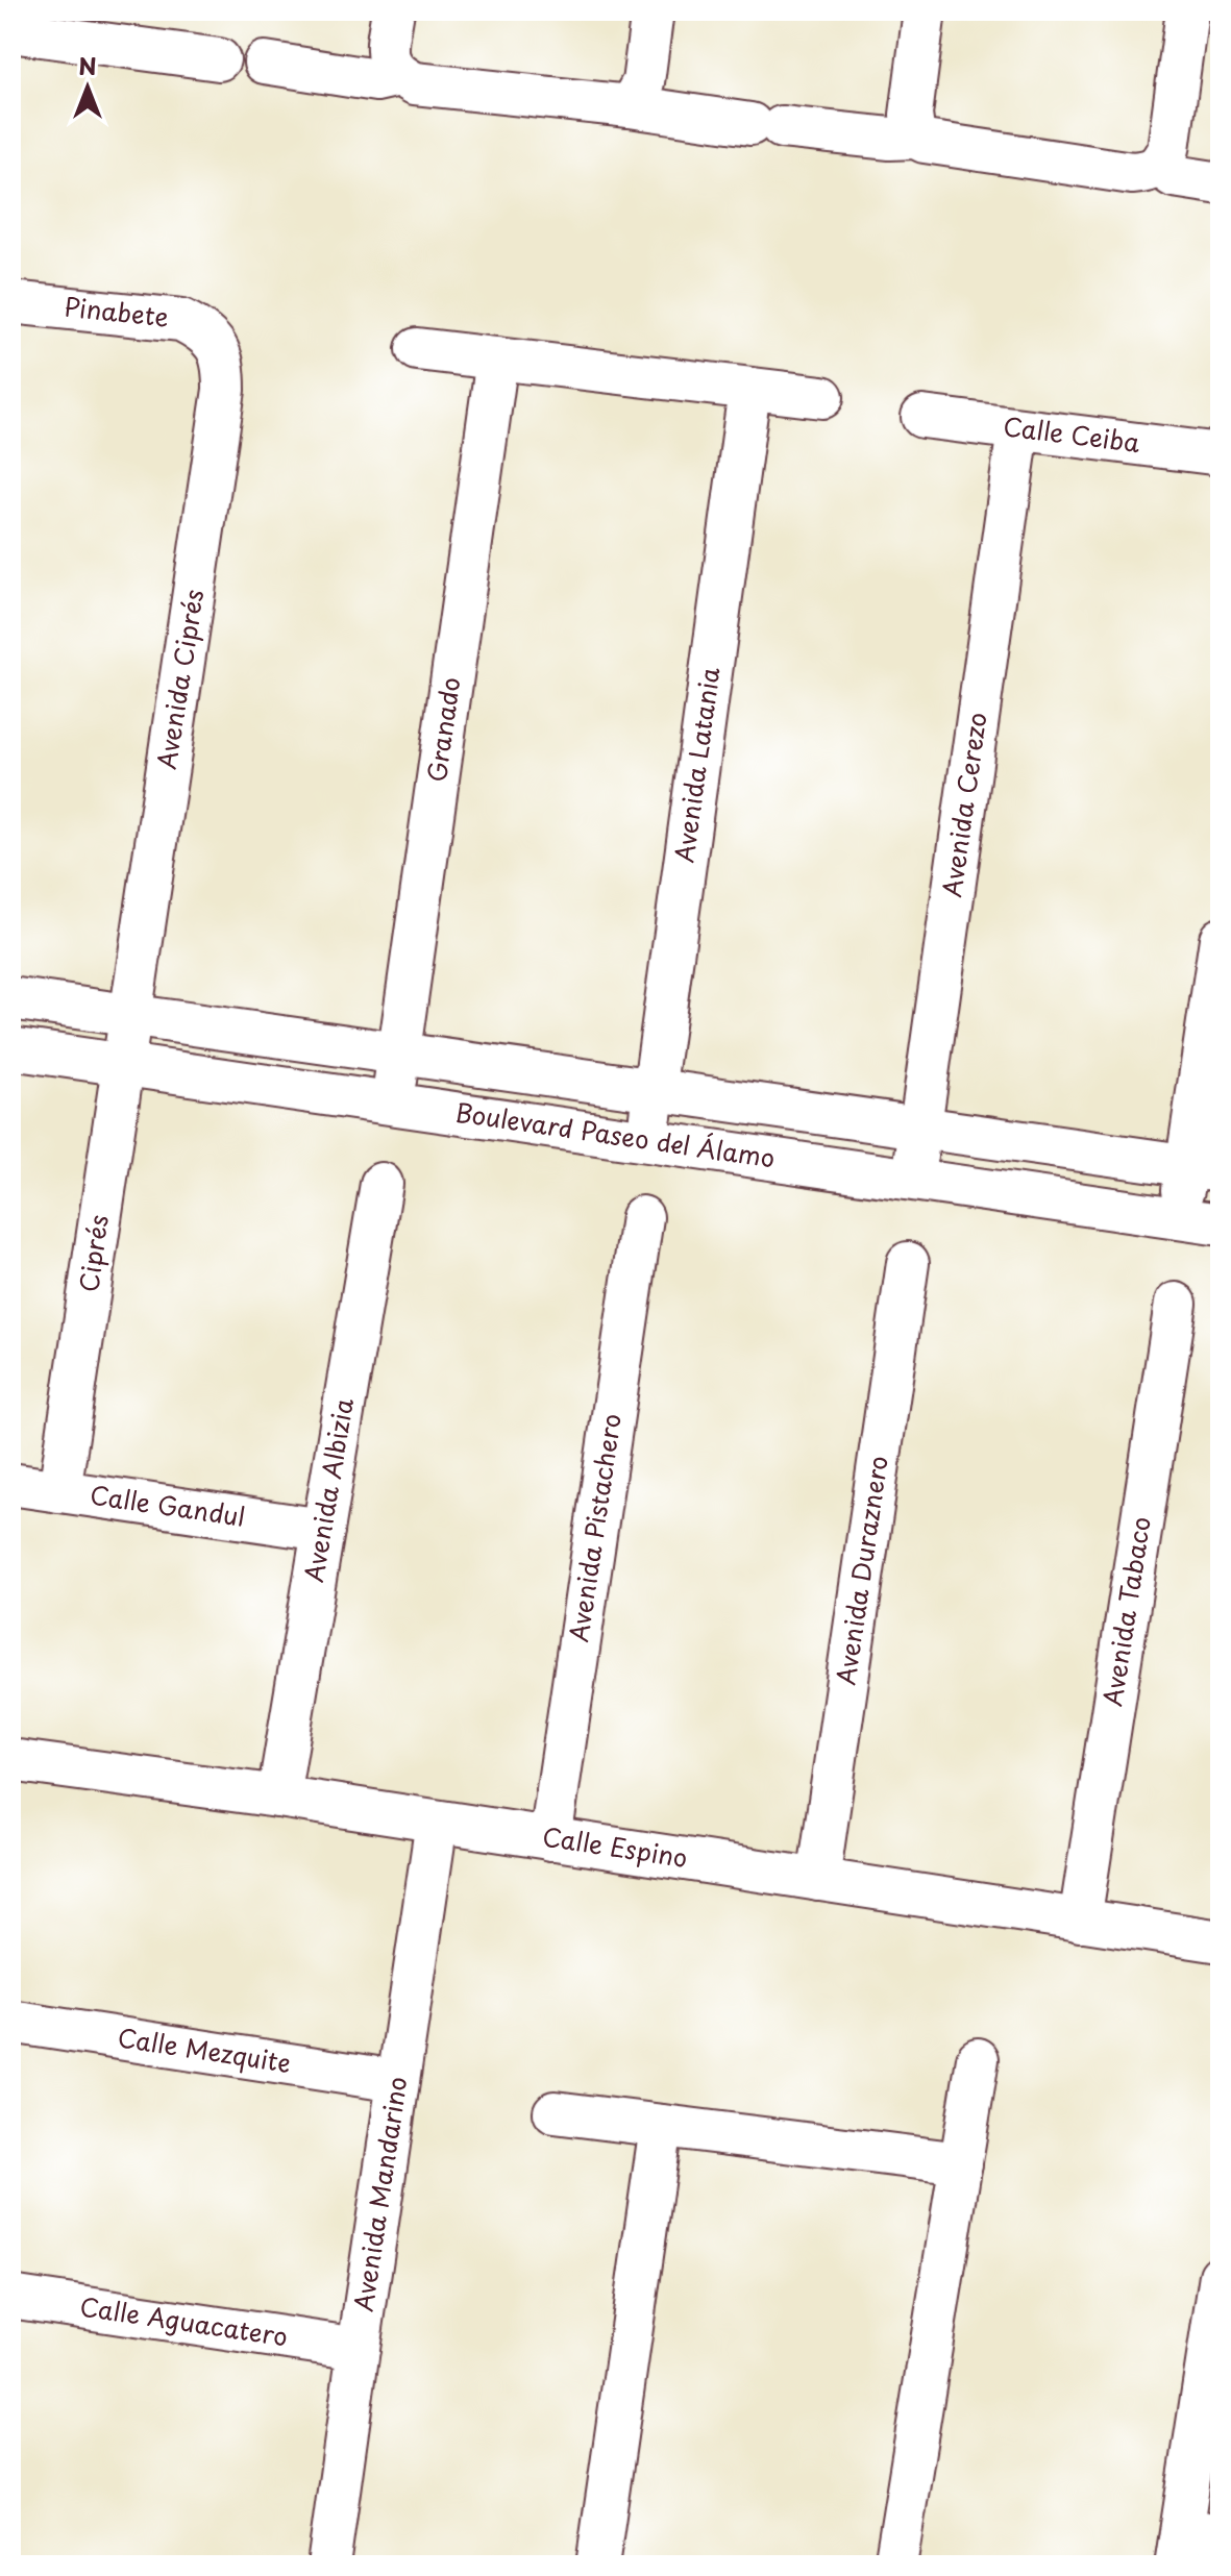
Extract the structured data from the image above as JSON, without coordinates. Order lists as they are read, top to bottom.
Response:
{
  "streets": {
    "street": [
      "Pinabete",
      "Calle Ceiba",
      "Avenida Ciprés",
      "Granado",
      "Avenida Latania",
      "Avenida Cerezo",
      "Boulevard Paseo del Álamo",
      "Ciprés",
      "Avenida Albizia",
      "Calle Gandul",
      "Avenida Pistachero",
      "Avenida Duraznero",
      "Avenida Tabaco",
      "Calle Espino",
      "Calle Mezquite",
      "Avenida Mandarino",
      "Calle Aguacatero"
    ]
  },
  "crossings": [
    ["Pinabete", "Avenida Ciprés"],
    ["Calle Ceiba", "Avenida Cerezo"],
    ["Avenida Ciprés", "Boulevard Paseo del Álamo"],
    ["Avenida Ciprés", "Ciprés"],
    ["Granado", "Boulevard Paseo del Álamo"],
    ["Avenida Latania", "Boulevard Paseo del Álamo"],
    ["Avenida Cerezo", "Boulevard Paseo del Álamo"],
    ["Boulevard Paseo del Álamo", "Ciprés"],
    ["Ciprés", "Calle Gandul"],
    ["Avenida Albizia", "Calle Gandul"],
    ["Avenida Albizia", "Calle Espino"],
    ["Avenida Pistachero", "Calle Espino"],
    ["Avenida Duraznero", "Calle Espino"],
    ["Avenida Tabaco", "Calle Espino"],
    ["Calle Espino", "Avenida Mandarino"],
    ["Calle Mezquite", "Avenida Mandarino"],
    ["Avenida Mandarino", "Calle Aguacatero"]
  ],
  "north": "top"
}
